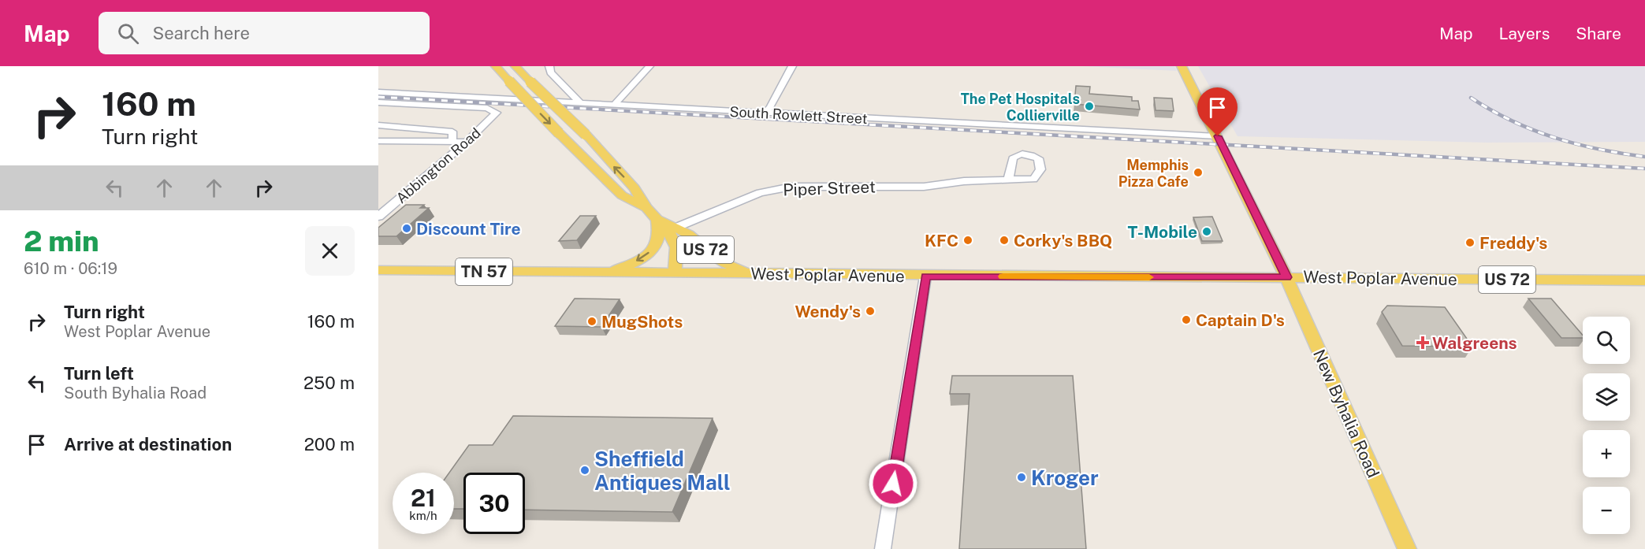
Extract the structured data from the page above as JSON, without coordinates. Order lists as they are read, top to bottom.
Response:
{
  "streets": {
    "main road": [
      "US 72",
      "TN 57",
      "West Poplar Avenue",
      "New Byhalia Road"
    ],
    "street": ["South Rowlett Street", "Abbington Road", "Piper Street"]
  },
  "crossings": [
    ["South Rowlett Street", "New Byhalia Road"],
    ["Piper Street", "US 72"],
    ["US 72", "West Poplar Avenue"],
    ["West Poplar Avenue", "New Byhalia Road"]
  ],
  "places": {
    "other": [
      "The Pet Hospitals Collierville",
      "Memphis Pizza Cafe",
      "Discount Tire",
      "T-Mobile",
      "KFC",
      "Corky's BBQ",
      "Freddy's",
      "Wendy's",
      "Captain D's",
      "MugShots",
      "Sheffield Antiques Mall",
      "Kroger"
    ],
    "health": ["Walgreens"]
  },
  "page": {
    "header": "Map",
    "search": "Search here",
    "nav": ["Map", "Layers", "Share"],
    "turn": ["160 m", "Turn right"],
    "heading": ["2 min", "610 m · 06:19"],
    "list": [
      {
        "name": "Turn right",
        "note": "West Poplar Avenue",
        "value": "160 m"
      },
      {
        "name": "Turn left",
        "note": "South Byhalia Road",
        "value": "250 m"
      },
      {
        "name": "Arrive at destination",
        "value": "200 m"
      }
    ],
    "map_buttons": ["+", "−"],
    "speed": "21 km/h",
    "limit": "30"
  }
}
